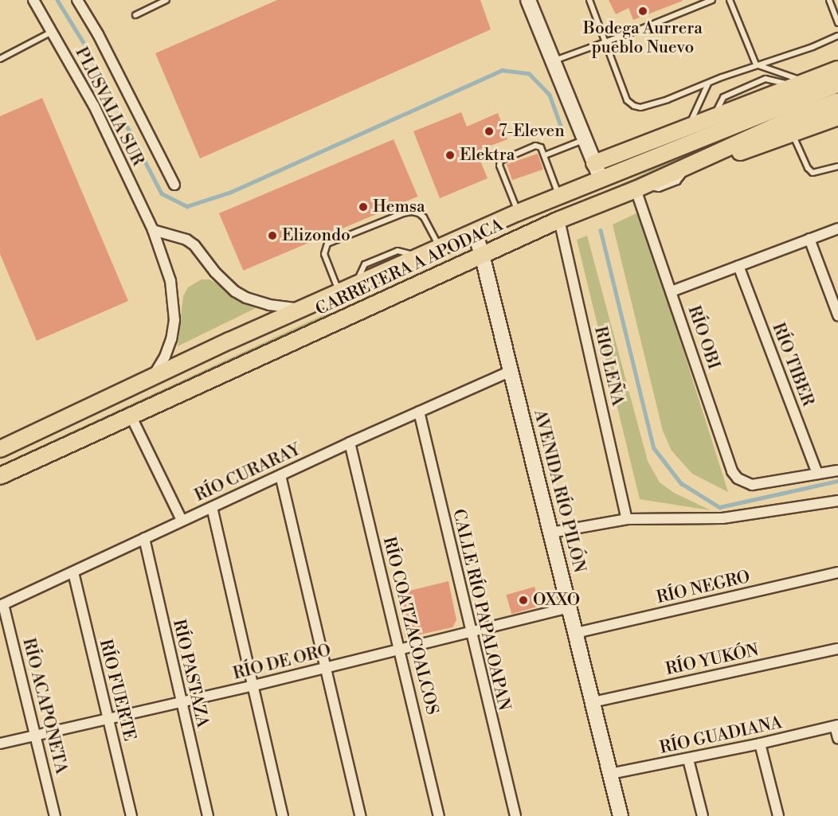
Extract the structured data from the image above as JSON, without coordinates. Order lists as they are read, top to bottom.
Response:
{
  "streets": {
    "main road": ["CARRETERA A APODACA", "AVENIDA RÍO PILÓN"],
    "street": [
      "PLUSVALIA SUR",
      "RÍO OBI",
      "RÍO TIBER",
      "RIO LEÑA",
      "RÍO CURARAY",
      "RÍO NEGRO",
      "CALLE RÍO PAPALOAPAN",
      "RÍO COATZACOALCOS",
      "RÍO YUKÓN",
      "RÍO DE ORO",
      "RÍO PASTAZA",
      "RÍO FUERTE",
      "RÍO ACAPONETA",
      "RÍO GUADIANA"
    ]
  },
  "crossings": [
    ["PLUSVALIA SUR", "CARRETERA A APODACA"],
    ["CARRETERA A APODACA", "RÍO OBI"],
    ["CARRETERA A APODACA", "RIO LEÑA"],
    ["CARRETERA A APODACA", "AVENIDA RÍO PILÓN"],
    ["RÍO OBI", "RÍO TIBER"],
    ["RÍO CURARAY", "AVENIDA RÍO PILÓN"],
    ["RÍO CURARAY", "CALLE RÍO PAPALOAPAN"],
    ["RÍO CURARAY", "RÍO COATZACOALCOS"],
    ["RÍO CURARAY", "RÍO PASTAZA"],
    ["RÍO CURARAY", "RÍO FUERTE"],
    ["RÍO CURARAY", "RÍO ACAPONETA"],
    ["AVENIDA RÍO PILÓN", "RÍO NEGRO"],
    ["AVENIDA RÍO PILÓN", "RÍO YUKÓN"],
    ["AVENIDA RÍO PILÓN", "RÍO DE ORO"],
    ["AVENIDA RÍO PILÓN", "RÍO GUADIANA"],
    ["CALLE RÍO PAPALOAPAN", "RÍO DE ORO"],
    ["RÍO COATZACOALCOS", "RÍO DE ORO"],
    ["RÍO DE ORO", "RÍO PASTAZA"],
    ["RÍO DE ORO", "RÍO FUERTE"],
    ["RÍO DE ORO", "RÍO ACAPONETA"]
  ],
  "places": [
    "Bodega Aurrera pueblo Nuevo",
    "7-Eleven",
    "Elektra",
    "Hemsa",
    "Elizondo",
    "OXXO"
  ]
}
